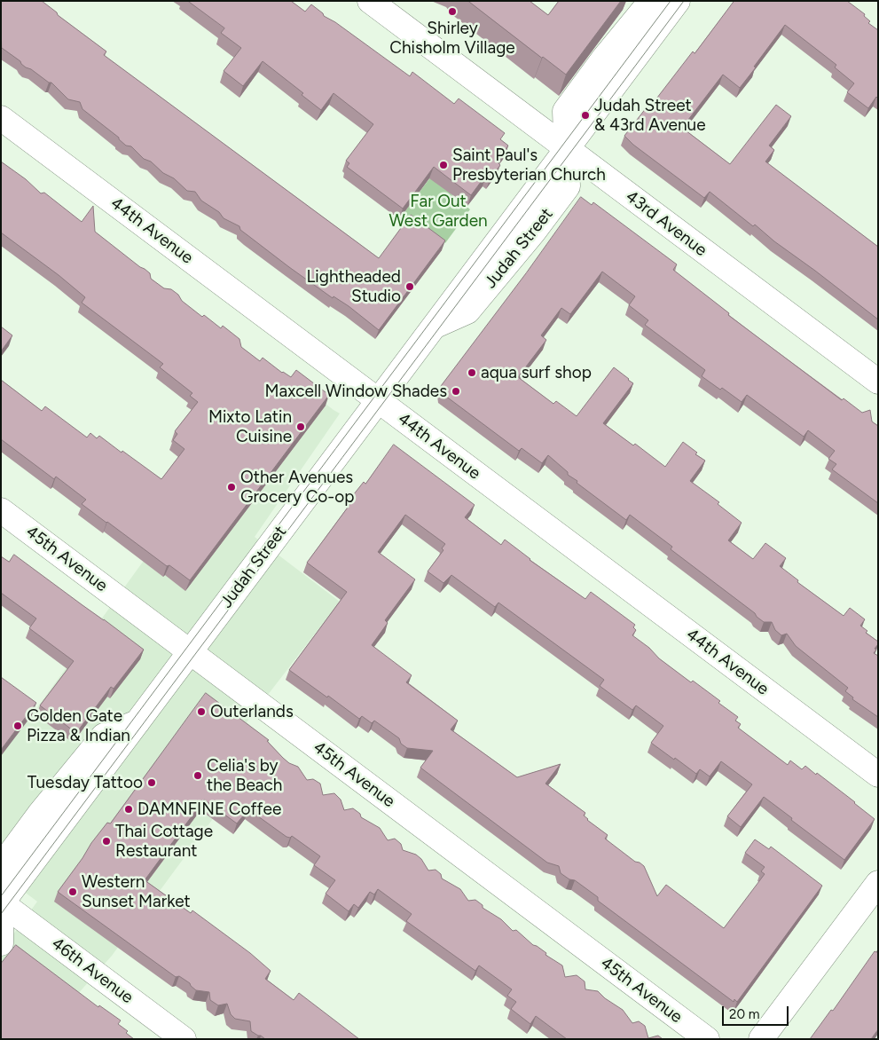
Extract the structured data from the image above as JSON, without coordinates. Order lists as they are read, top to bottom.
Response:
{
  "streets": {
    "street": [
      "43rd Avenue",
      "44th Avenue",
      "Judah Street",
      "45th Avenue",
      "46th Avenue"
    ]
  },
  "crossings": [
    ["43rd Avenue", "Judah Street"],
    ["44th Avenue", "Judah Street"],
    ["Judah Street", "45th Avenue"],
    ["Judah Street", "46th Avenue"]
  ],
  "parks": ["Far Out West Garden"],
  "places": [
    "Shirley Chisholm Village",
    "Judah Street & 43rd Avenue",
    "Saint Paul's Presbyterian Church",
    "Lightheaded Studio",
    "aqua surf shop",
    "Maxcell Window Shades",
    "Mixto Latin Cuisine",
    "Other Avenues Grocery Co-op",
    "Outerlands",
    "Golden Gate Pizza & Indian",
    "Celia's by the Beach",
    "Tuesday Tattoo",
    "DAMNFINE Coffee",
    "Thai Cottage Restaurant",
    "Western Sunset Market"
  ],
  "scale_bar": "20 m"
}
